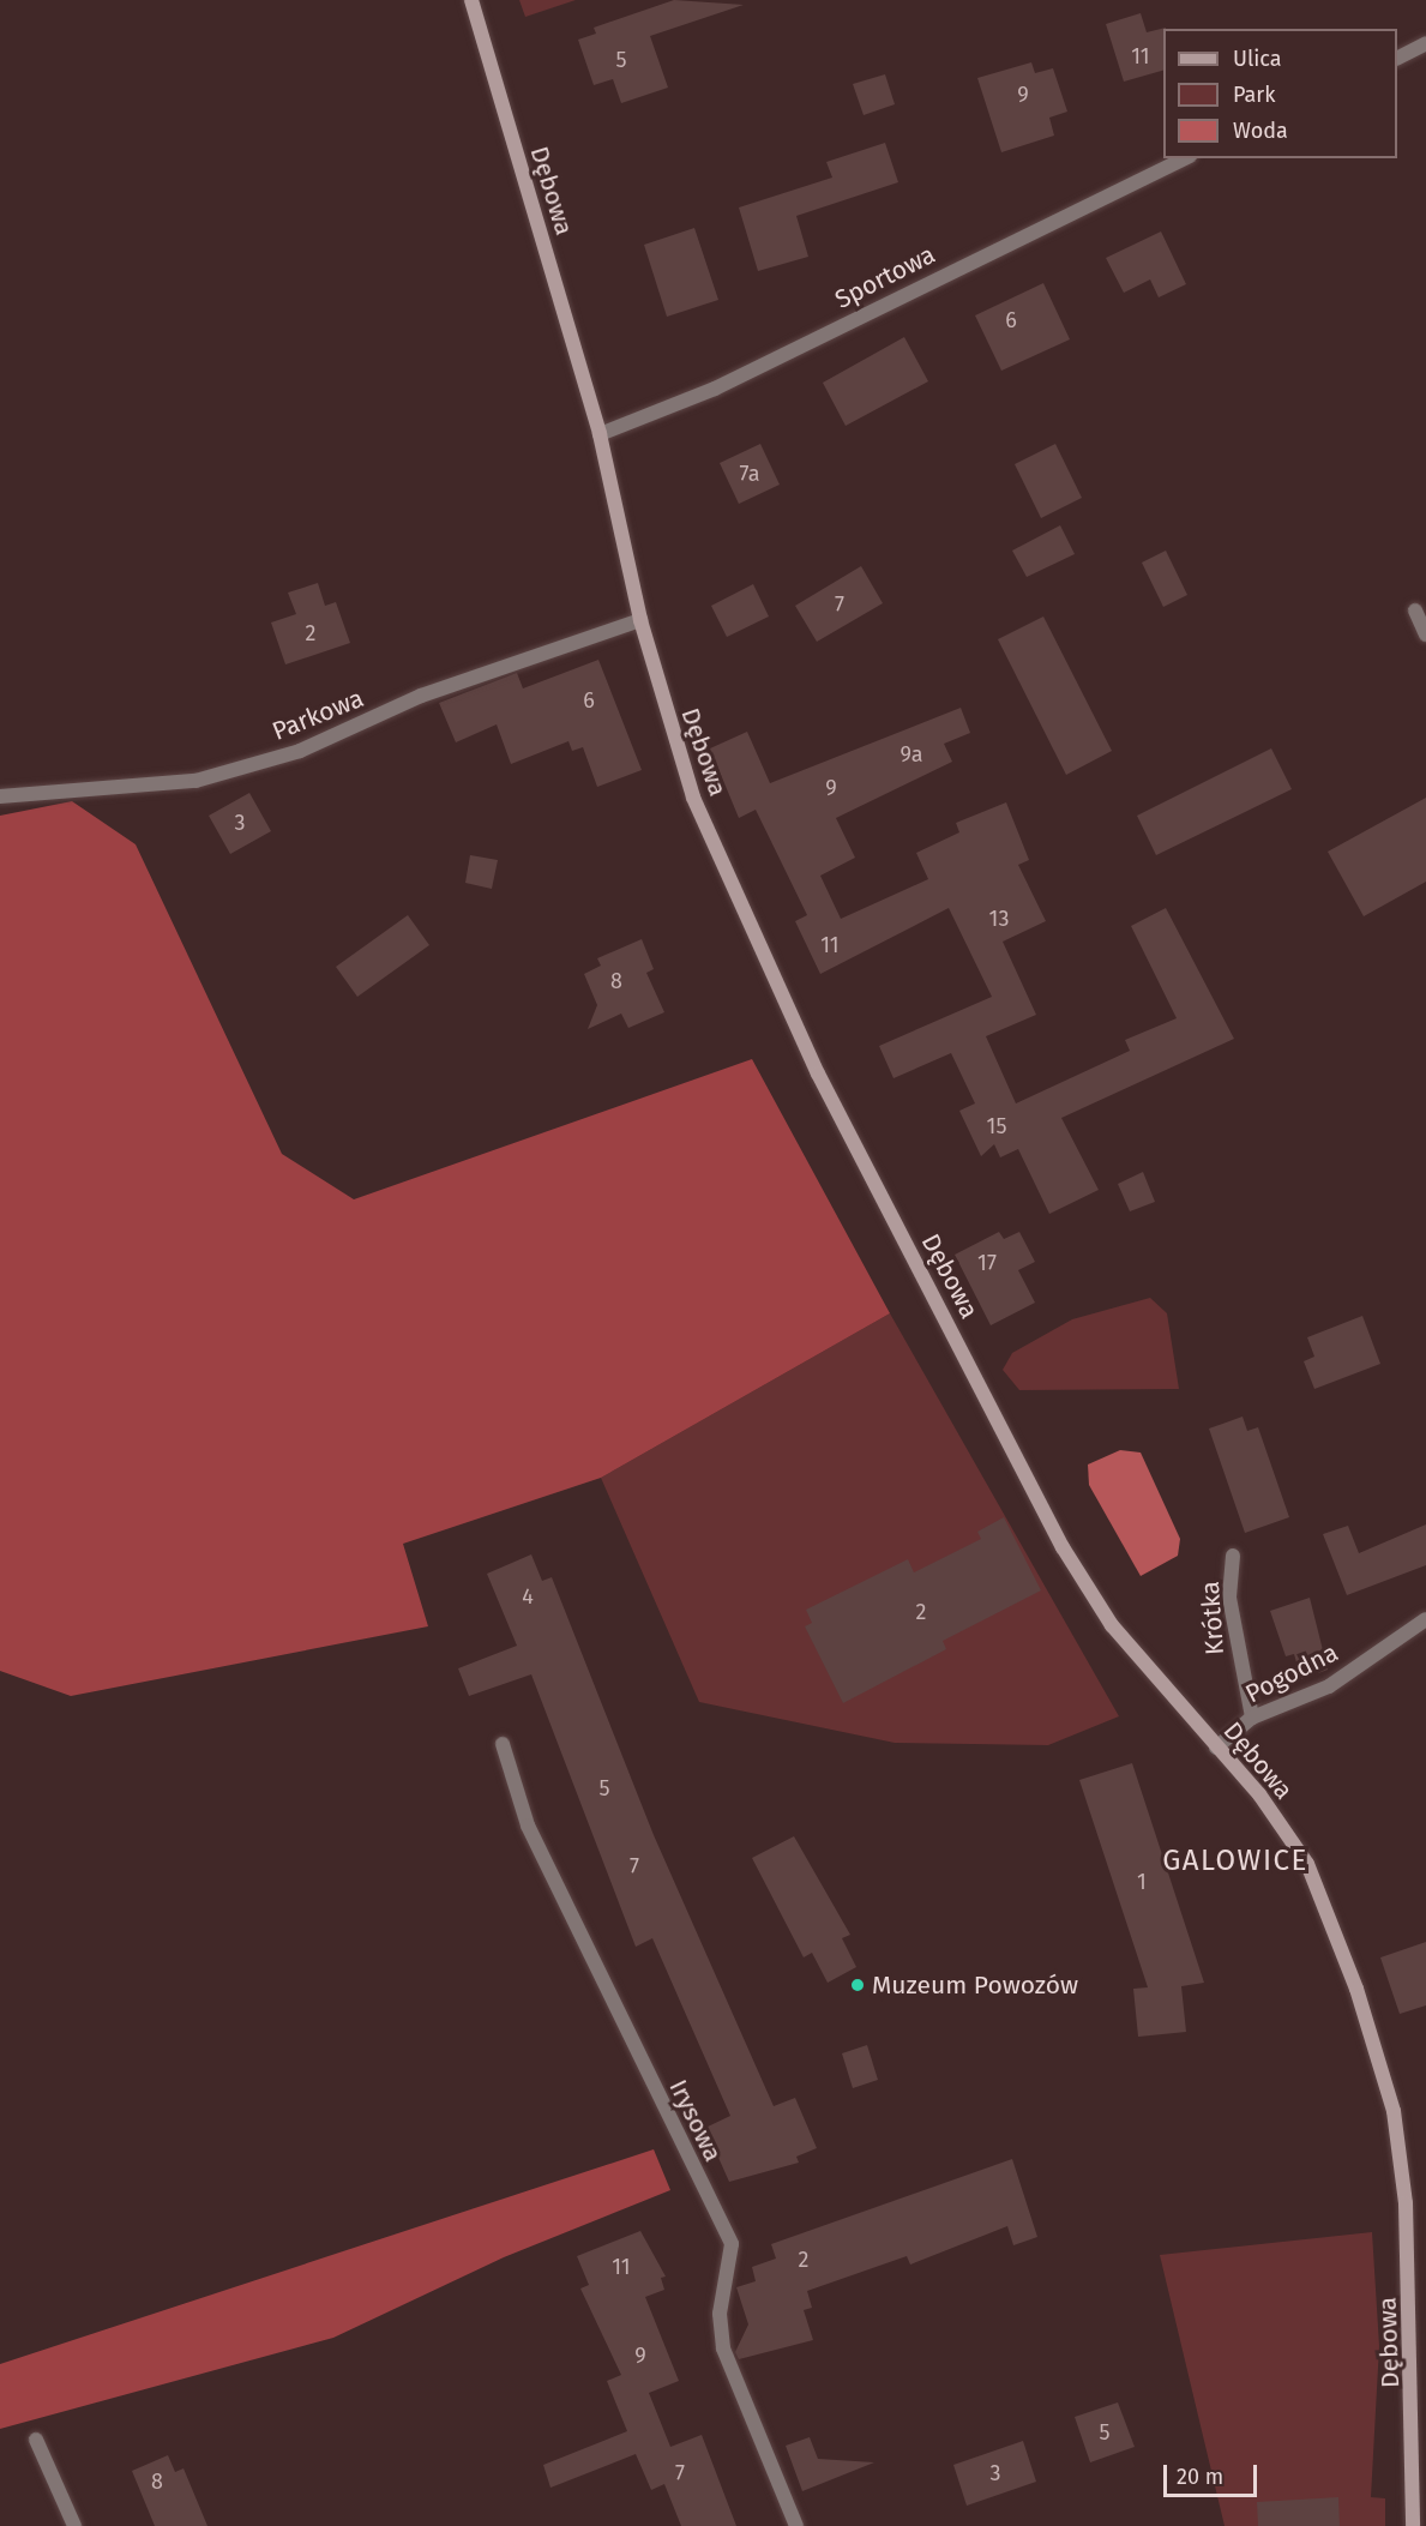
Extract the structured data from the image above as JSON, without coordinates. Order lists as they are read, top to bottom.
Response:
{
  "streets": {
    "street": [
      "Dębowa",
      "Sportowa",
      "Parkowa",
      "Krótka",
      "Pogodna",
      "Irysowa"
    ]
  },
  "crossings": [
    ["Dębowa", "Sportowa"],
    ["Dębowa", "Parkowa"],
    ["Dębowa", "Pogodna"],
    ["Krótka", "Pogodna"]
  ],
  "districts": ["GALOWICE"],
  "places": ["Muzeum Powozów"],
  "house_numbers": [
    "11",
    "5",
    "9",
    "6",
    "7a",
    "7",
    "2",
    "6",
    "9a",
    "9",
    "3",
    "13",
    "11",
    "8",
    "15",
    "17",
    "4",
    "2",
    "5",
    "7",
    "1",
    "2",
    "11",
    "9",
    "5",
    "7",
    "3",
    "8"
  ],
  "legend": ["Ulica", "Park", "Woda"],
  "scale_bar": "20 m"
}
